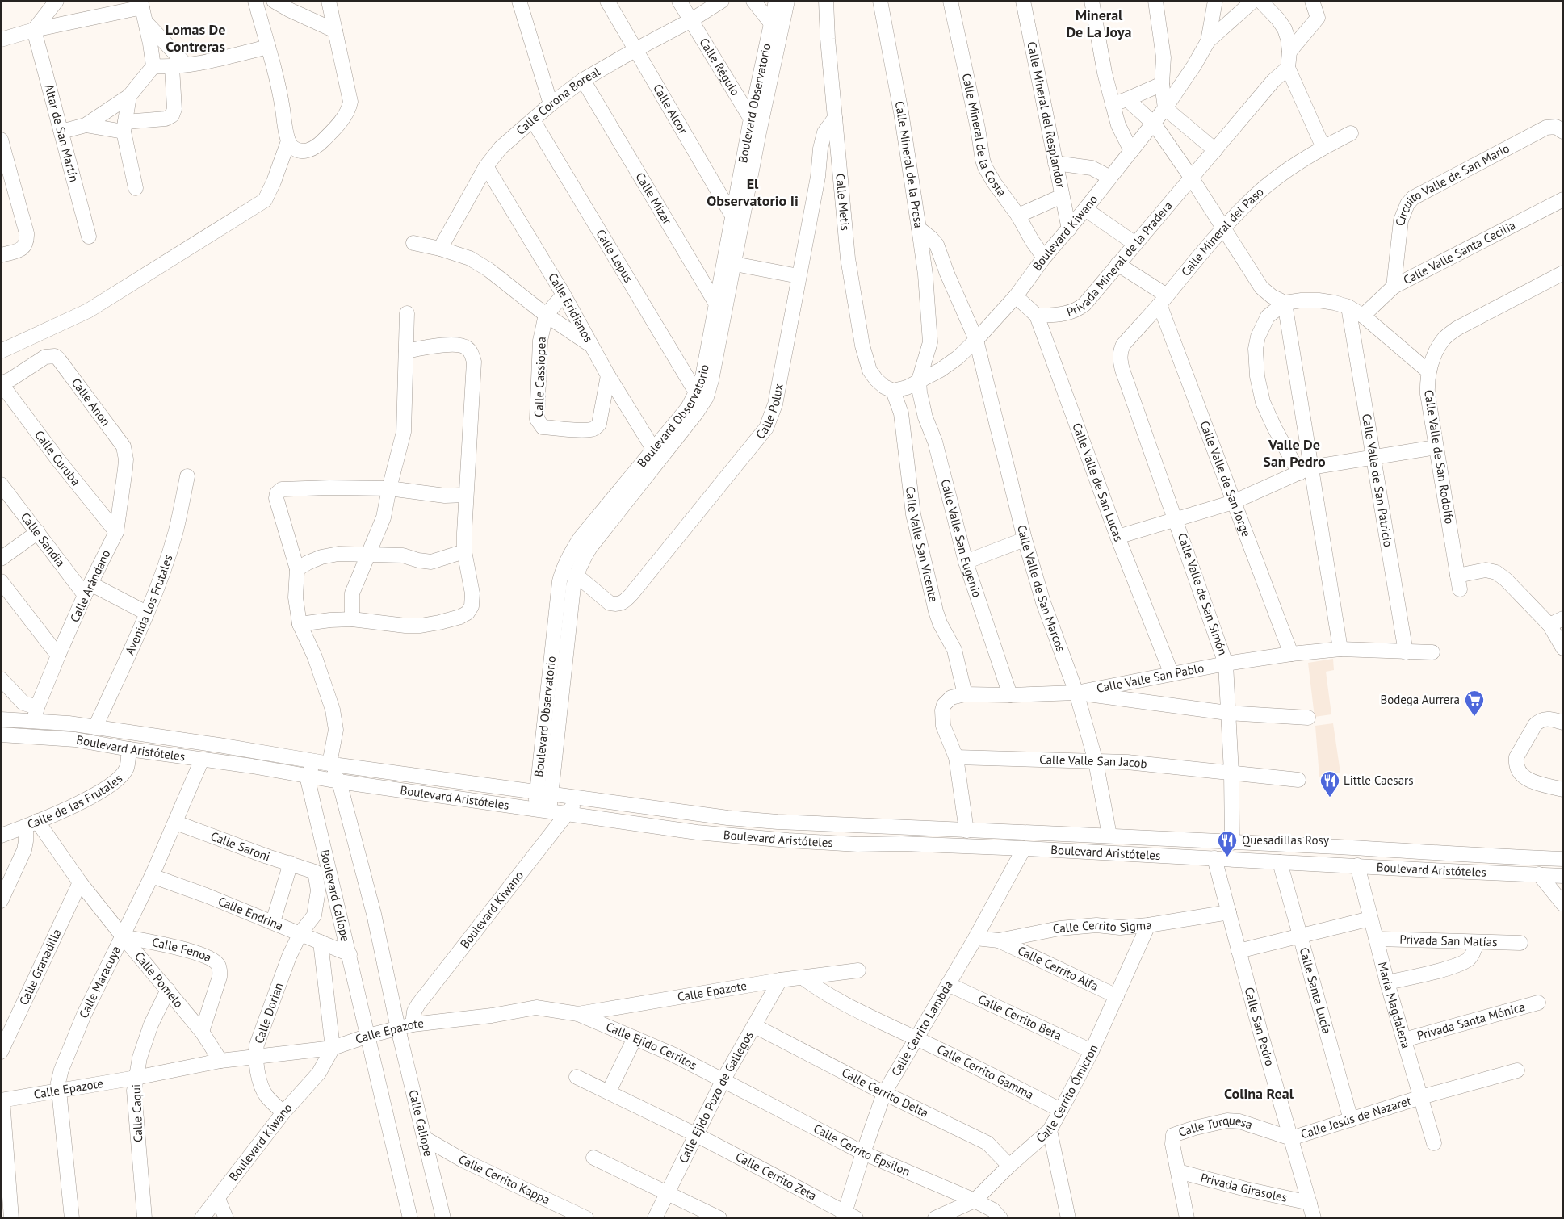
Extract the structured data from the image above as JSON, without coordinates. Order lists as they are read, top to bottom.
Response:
{
  "streets": {
    "street": [
      "Calle Régulo",
      "Calle Corona Boreal",
      "Boulevard Observatorio",
      "Calle Alcor",
      "Calle Mineral del Resplandor",
      "Altar de San Martín",
      "Calle Mineral de la Costa",
      "Calle Mineral de la Presa",
      "Circuito Valle de San Mario",
      "Calle Mizar",
      "Calle Metis",
      "Boulevard Kiwano",
      "Calle Mineral del Paso",
      "Calle Valle Santa Cecilia",
      "Calle Lepus",
      "Privada Mineral de la Pradera",
      "Calle Eridianos",
      "Calle Cassiopea",
      "Calle Anon",
      "Calle Polux",
      "Calle Valle de San Rodolfo",
      "Calle Curuba",
      "Calle Valle de San Jorge",
      "Calle Valle de San Patricio",
      "Calle Valle de San Lucas",
      "Calle Valle San Eugenio",
      "Calle Sandia",
      "Calle Valle San Vicente",
      "Calle Arándano",
      "Calle Valle de San Marcos",
      "Calle Valle de San Simón",
      "Avenida Los Frutales",
      "Calle Valle San Pablo",
      "Boulevard Aristóteles",
      "Calle Valle San Jacob",
      "Calle de las Frutales",
      "Calle Saroni",
      "Boulevard Calíope",
      "Calle Endrina",
      "Calle Cerrito Sigma",
      "Privada San Matías",
      "Calle Fenoa",
      "Calle Granadilla",
      "Calle Cerrito Alfa",
      "Calle Pomelo",
      "Calle Maracuya",
      "Calle Santa Lucía",
      "Calle Epazote",
      "María Magdalena",
      "Calle Dorian",
      "Calle Cerrito Beta",
      "Privada Santa Mónica",
      "Calle San Pedro",
      "Calle Cerrito Lambda",
      "Calle Ejido Cerritos",
      "Calle Cerrito Gamma",
      "Calle Cerrito Ómicron",
      "Calle Cerrito Delta",
      "Calle Ejido Pozo de Gallegos",
      "Calle Caqui",
      "Calle Jesús de Nazaret",
      "Calle Caliope",
      "Calle Turquesa",
      "Calle Cerrito Épsilon",
      "Calle Cerrito Zeta",
      "Calle Cerrito Kappa",
      "Privada Girasoles"
    ]
  },
  "crossings": [
    ["Calle Régulo", "Calle Corona Boreal"],
    ["Calle Régulo", "Boulevard Observatorio"],
    ["Calle Corona Boreal", "Calle Alcor"],
    ["Calle Corona Boreal", "Calle Mizar"],
    ["Calle Corona Boreal", "Calle Lepus"],
    ["Calle Corona Boreal", "Calle Eridianos"],
    ["Calle Corona Boreal", "Calle Cassiopea"],
    ["Boulevard Observatorio", "Calle Alcor"],
    ["Boulevard Observatorio", "Calle Mizar"],
    ["Boulevard Observatorio", "Calle Lepus"],
    ["Boulevard Observatorio", "Calle Eridianos"],
    ["Boulevard Observatorio", "Calle Polux"],
    ["Boulevard Observatorio", "Boulevard Aristóteles"],
    ["Calle Mineral del Resplandor", "Boulevard Kiwano"],
    ["Calle Mineral de la Costa", "Boulevard Kiwano"],
    ["Calle Mineral de la Presa", "Boulevard Kiwano"],
    ["Calle Mineral de la Presa", "Calle Valle de San Marcos"],
    ["Circuito Valle de San Mario", "Calle Valle Santa Cecilia"],
    ["Calle Metis", "Boulevard Kiwano"],
    ["Calle Metis", "Calle Polux"],
    ["Calle Metis", "Calle Valle San Vicente"],
    ["Boulevard Kiwano", "Calle Valle de San Lucas"],
    ["Boulevard Kiwano", "Calle Valle San Eugenio"],
    ["Boulevard Kiwano", "Calle Valle San Vicente"],
    ["Boulevard Kiwano", "Calle Valle de San Marcos"],
    ["Boulevard Kiwano", "Boulevard Aristóteles"],
    ["Boulevard Kiwano", "Calle Epazote"],
    ["Boulevard Kiwano", "Calle Dorian"],
    ["Calle Mineral del Paso", "Calle Valle de San Jorge"],
    ["Calle Mineral del Paso", "Calle Valle de San Simón"],
    ["Privada Mineral de la Pradera", "Calle Valle de San Lucas"],
    ["Calle Eridianos", "Calle Cassiopea"],
    ["Calle Anon", "Calle Curuba"],
    ["Calle Anon", "Calle Arándano"],
    ["Calle Curuba", "Calle Arándano"],
    ["Calle Valle de San Jorge", "Calle Valle San Pablo"],
    ["Calle Valle de San Patricio", "Calle Valle San Pablo"],
    ["Calle Valle de San Lucas", "Calle Valle San Pablo"],
    ["Calle Valle San Eugenio", "Calle Valle San Pablo"],
    ["Calle Sandia", "Calle Arándano"],
    ["Calle Valle San Vicente", "Calle Valle San Pablo"],
    ["Calle Arándano", "Boulevard Aristóteles"],
    ["Calle Valle de San Marcos", "Calle Valle San Pablo"],
    ["Calle Valle de San Marcos", "Boulevard Aristóteles"],
    ["Calle Valle de San Marcos", "Calle Valle San Jacob"],
    ["Calle Valle de San Simón", "Calle Valle San Pablo"],
    ["Calle Valle de San Simón", "Boulevard Aristóteles"],
    ["Calle Valle de San Simón", "Calle Valle San Jacob"],
    ["Avenida Los Frutales", "Boulevard Aristóteles"],
    ["Calle Valle San Pablo", "Calle Valle San Jacob"],
    ["Boulevard Aristóteles", "Calle de las Frutales"],
    ["Boulevard Aristóteles", "Boulevard Calíope"],
    ["Boulevard Aristóteles", "Calle Maracuya"],
    ["Boulevard Aristóteles", "Calle Santa Lucía"],
    ["Boulevard Aristóteles", "María Magdalena"],
    ["Boulevard Aristóteles", "Calle San Pedro"],
    ["Boulevard Aristóteles", "Calle Cerrito Lambda"],
    ["Calle de las Frutales", "Calle Pomelo"],
    ["Calle Saroni", "Boulevard Calíope"],
    ["Calle Saroni", "Calle Maracuya"],
    ["Calle Saroni", "Calle Dorian"],
    ["Boulevard Calíope", "Calle Endrina"],
    ["Boulevard Calíope", "Calle Epazote"],
    ["Calle Endrina", "Calle Maracuya"],
    ["Calle Endrina", "Calle Dorian"],
    ["Calle Cerrito Sigma", "Calle Cerrito Alfa"],
    ["Calle Cerrito Sigma", "Calle San Pedro"],
    ["Calle Cerrito Sigma", "Calle Cerrito Lambda"],
    ["Calle Cerrito Sigma", "Calle Cerrito Ómicron"],
    ["Privada San Matías", "María Magdalena"],
    ["Calle Fenoa", "Calle Pomelo"],
    ["Calle Fenoa", "Calle Maracuya"],
    ["Calle Granadilla", "Calle Pomelo"],
    ["Calle Cerrito Alfa", "Calle Cerrito Ómicron"],
    ["Calle Pomelo", "Calle Maracuya"],
    ["Calle Pomelo", "Calle Epazote"],
    ["Calle Pomelo", "Calle Caqui"],
    ["Calle Maracuya", "Calle Epazote"],
    ["Calle Santa Lucía", "Calle Jesús de Nazaret"],
    ["Calle Epazote", "Calle Dorian"],
    ["Calle Epazote", "Calle Ejido Cerritos"],
    ["Calle Epazote", "Calle Cerrito Gamma"],
    ["Calle Epazote", "Calle Ejido Pozo de Gallegos"],
    ["Calle Epazote", "Calle Caqui"],
    ["Calle Epazote", "Calle Caliope"],
    ["María Magdalena", "Privada Santa Mónica"],
    ["María Magdalena", "Calle Jesús de Nazaret"],
    ["Calle Cerrito Beta", "Calle Cerrito Lambda"],
    ["Calle Cerrito Beta", "Calle Cerrito Ómicron"],
    ["Calle San Pedro", "Calle Jesús de Nazaret"],
    ["Calle San Pedro", "Calle Turquesa"],
    ["Calle San Pedro", "Privada Girasoles"],
    ["Calle Cerrito Lambda", "Calle Cerrito Gamma"],
    ["Calle Cerrito Lambda", "Calle Cerrito Delta"],
    ["Calle Cerrito Lambda", "Calle Cerrito Épsilon"],
    ["Calle Cerrito Lambda", "Calle Cerrito Zeta"],
    ["Calle Ejido Cerritos", "Calle Ejido Pozo de Gallegos"],
    ["Calle Ejido Cerritos", "Calle Cerrito Épsilon"],
    ["Calle Cerrito Gamma", "Calle Cerrito Ómicron"],
    ["Calle Cerrito Ómicron", "Calle Cerrito Delta"],
    ["Calle Cerrito Ómicron", "Calle Cerrito Épsilon"],
    ["Calle Cerrito Delta", "Calle Ejido Pozo de Gallegos"],
    ["Calle Ejido Pozo de Gallegos", "Calle Cerrito Épsilon"],
    ["Calle Ejido Pozo de Gallegos", "Calle Cerrito Zeta"],
    ["Calle Jesús de Nazaret", "Calle Turquesa"],
    ["Calle Caliope", "Calle Cerrito Kappa"],
    ["Calle Turquesa", "Privada Girasoles"]
  ],
  "districts": [
    "Mineral De La Joya",
    "Lomas De Contreras",
    "El Observatorio Ii",
    "Valle De San Pedro",
    "Colina Real"
  ],
  "places": {
    "supermarket": ["Bodega Aurrera"],
    "restaurant": ["Little Caesars", "Quesadillas Rosy"]
  }
}
